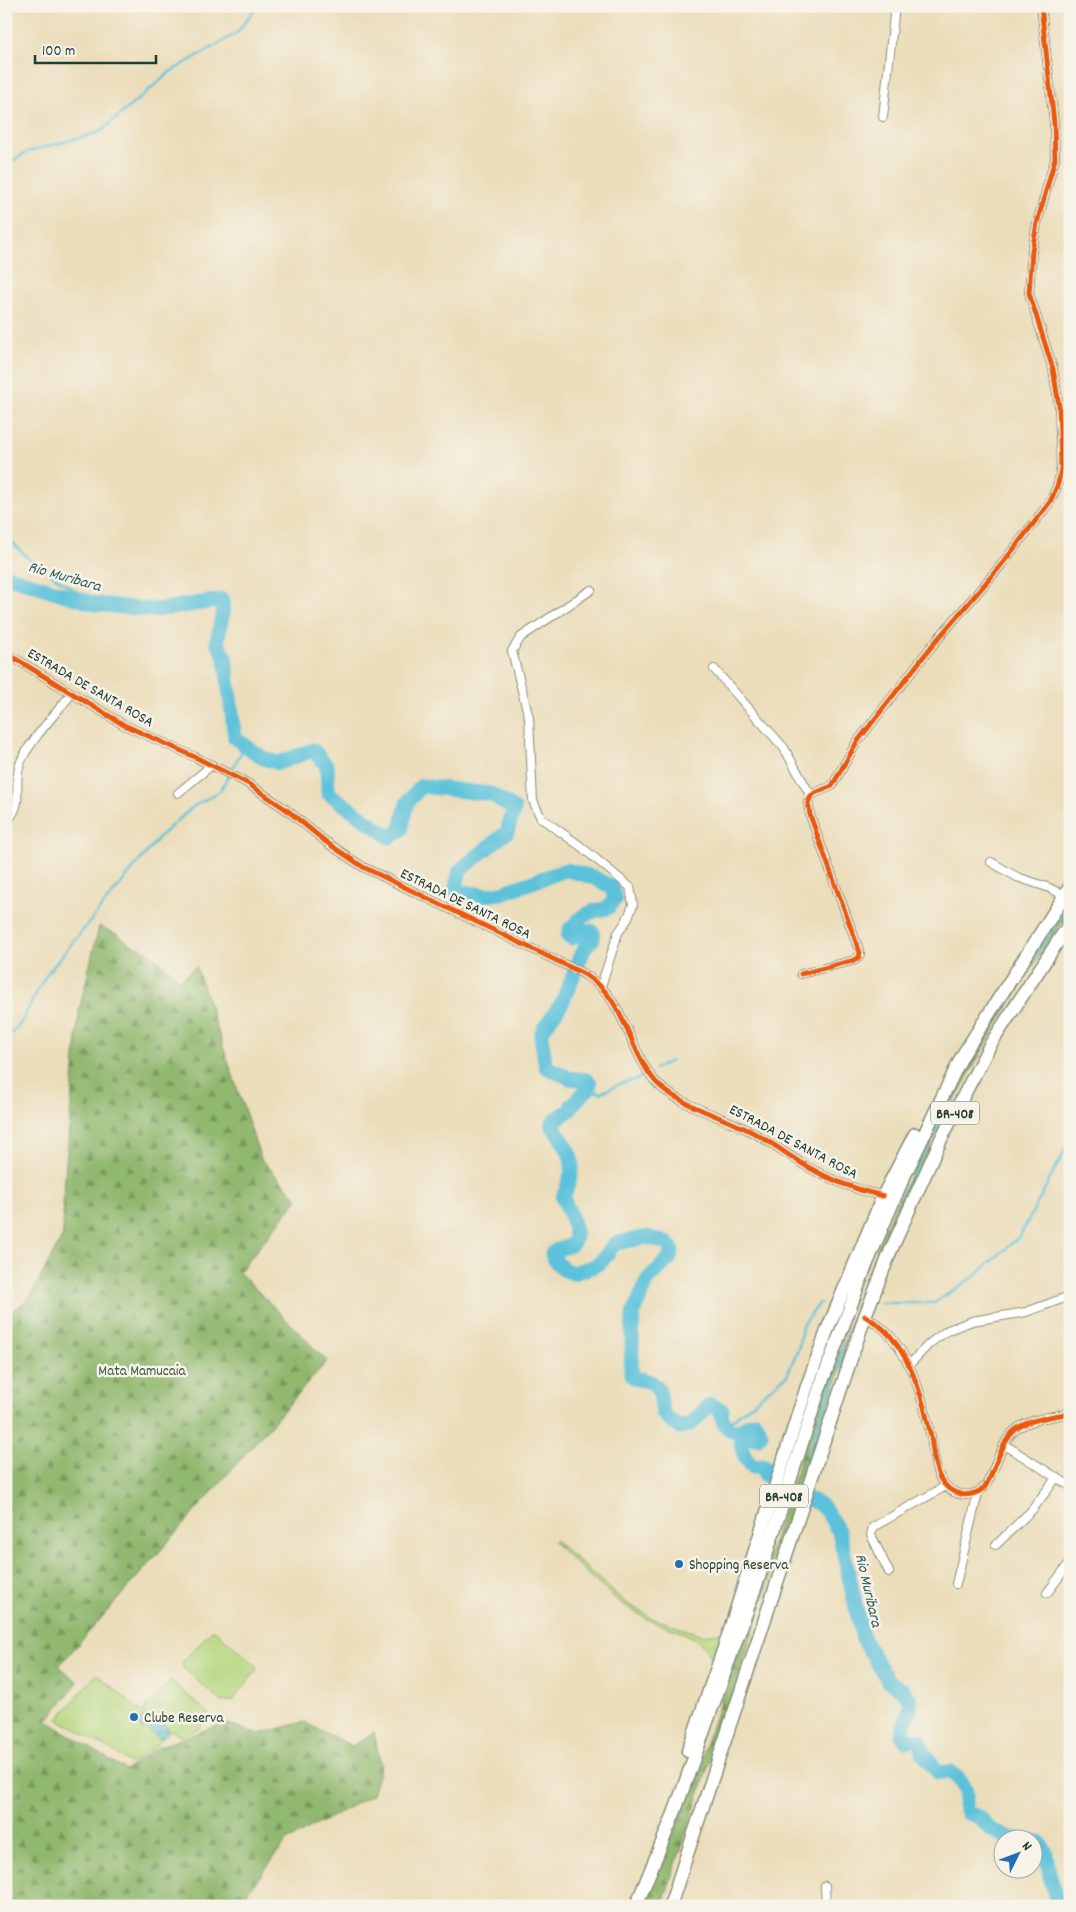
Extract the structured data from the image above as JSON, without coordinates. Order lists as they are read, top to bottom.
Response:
{
  "streets": {
    "highway": ["BR-408"],
    "street": ["ESTRADA DE SANTA ROSA"]
  },
  "water": ["Rio Muribara"],
  "parks": ["Mata Mamucaia"],
  "places": ["Shopping Reserva", "Clube Reserva"],
  "scale_bar": "100 m",
  "north": "top right"
}
